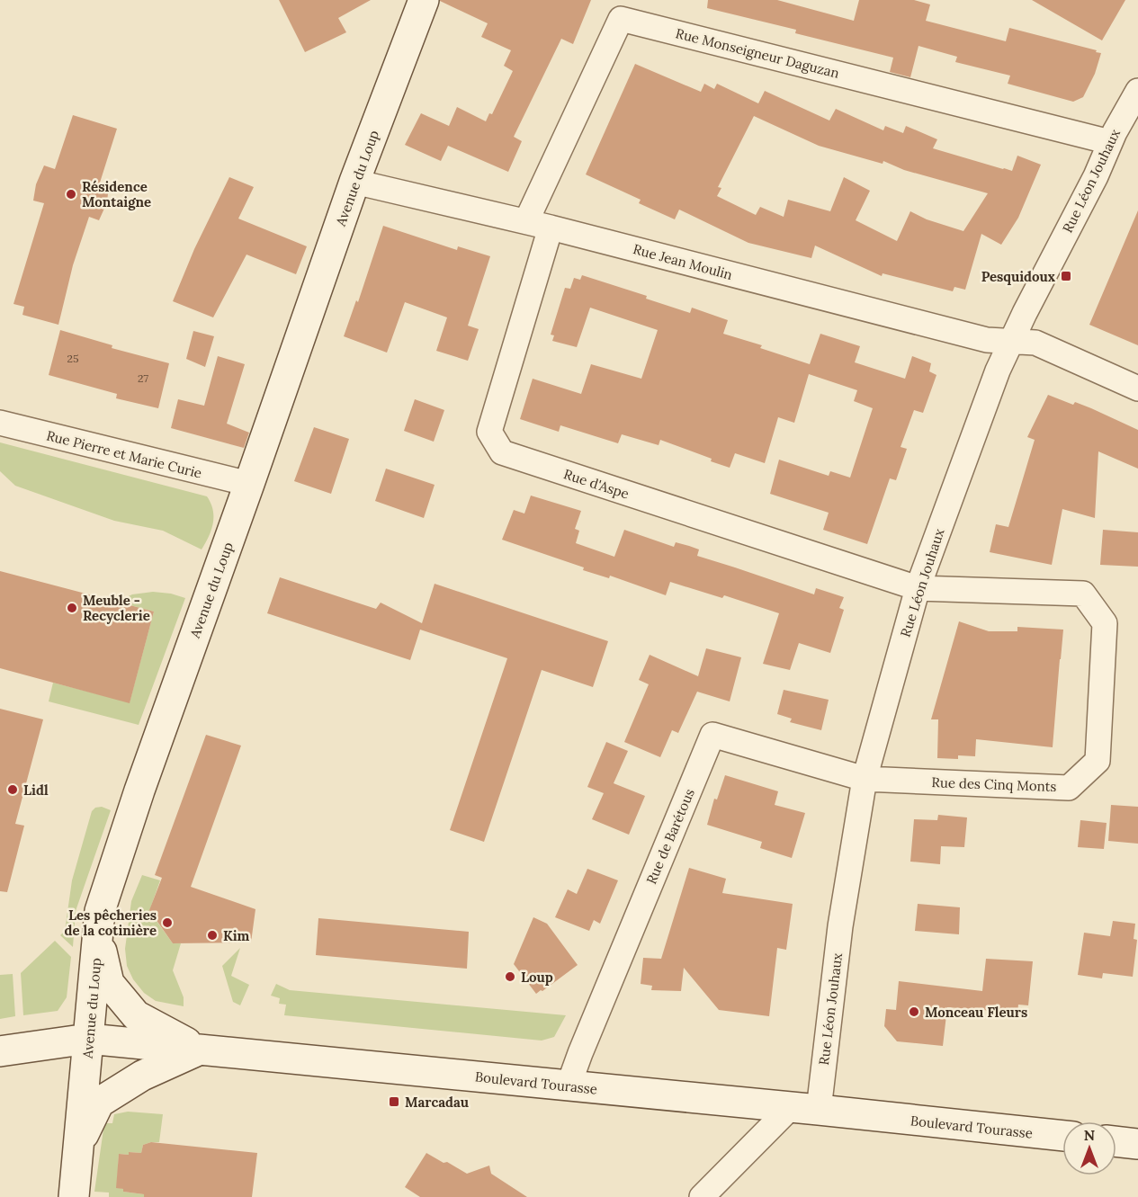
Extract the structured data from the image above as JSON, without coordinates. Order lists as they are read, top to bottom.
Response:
{
  "streets": {
    "main road": ["Avenue du Loup", "Boulevard Tourasse"],
    "street": [
      "Rue Monseigneur Daguzan",
      "Rue Léon Jouhaux",
      "Rue Jean Moulin",
      "Rue Pierre et Marie Curie",
      "Rue d'Aspe",
      "Rue des Cinq Monts",
      "Rue de Barétous"
    ]
  },
  "crossings": [
    ["Rue Monseigneur Daguzan", "Rue Léon Jouhaux"],
    ["Rue Monseigneur Daguzan", "Rue Jean Moulin"],
    ["Avenue du Loup", "Rue Jean Moulin"],
    ["Avenue du Loup", "Rue Pierre et Marie Curie"],
    ["Avenue du Loup", "Boulevard Tourasse"],
    ["Rue Léon Jouhaux", "Rue Jean Moulin"],
    ["Rue Léon Jouhaux", "Rue d'Aspe"],
    ["Rue Léon Jouhaux", "Rue des Cinq Monts"],
    ["Rue Léon Jouhaux", "Rue de Barétous"],
    ["Rue Léon Jouhaux", "Boulevard Tourasse"],
    ["Rue Jean Moulin", "Rue d'Aspe"],
    ["Rue d'Aspe", "Rue des Cinq Monts"],
    ["Rue des Cinq Monts", "Rue de Barétous"],
    ["Rue de Barétous", "Boulevard Tourasse"]
  ],
  "places": {
    "other": [
      "Résidence Montaigne",
      "Meuble - Recyclerie",
      "Lidl",
      "Les pêcheries de la cotinière",
      "Kim",
      "Loup",
      "Monceau Fleurs"
    ],
    "transit": ["Pesquidoux", "Marcadau"]
  },
  "house_numbers": ["25", "27"],
  "north": "top"
}
